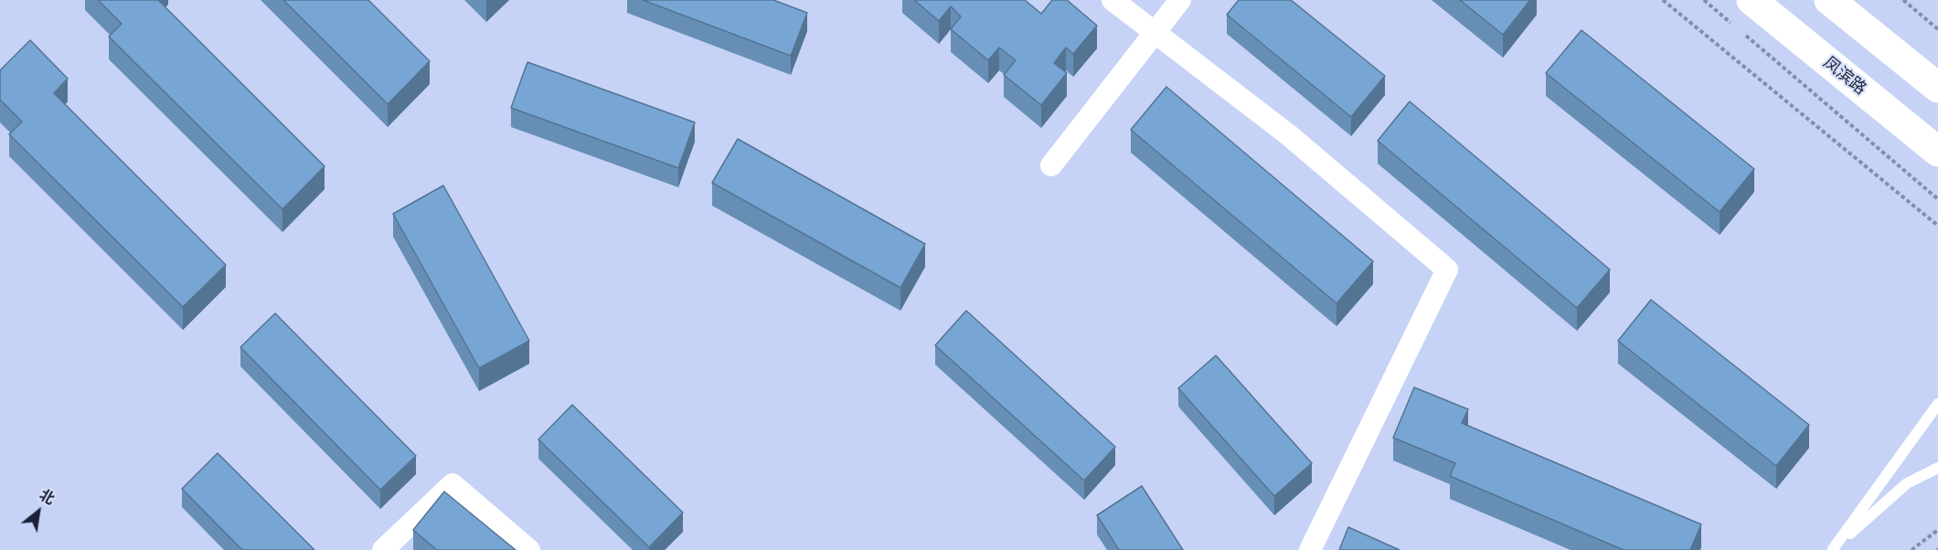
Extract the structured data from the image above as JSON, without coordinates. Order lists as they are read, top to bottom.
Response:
{
  "streets": {
    "main road": ["凤滨路"]
  },
  "north": "top right"
}
